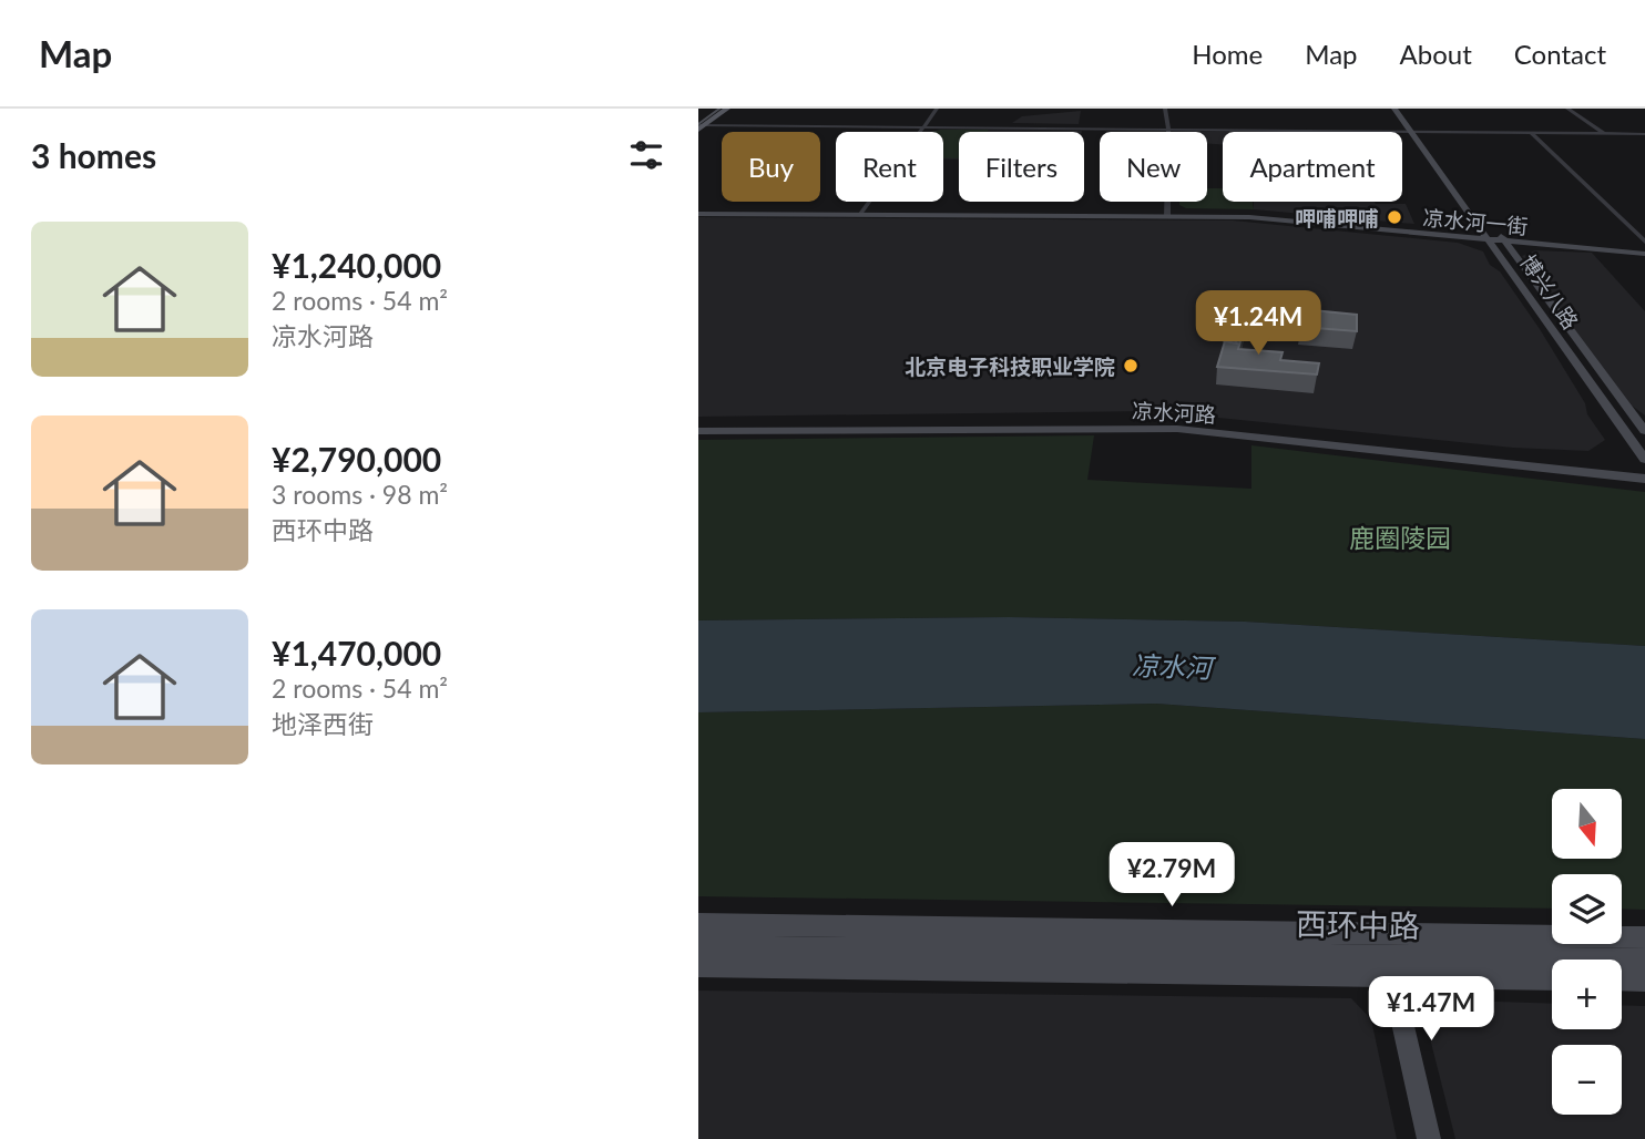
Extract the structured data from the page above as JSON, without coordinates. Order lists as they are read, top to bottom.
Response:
{
  "streets": {
    "main road": [
      "凉水河一街",
      "博兴八路",
      "凉水河路",
      "西环中路"
    ]
  },
  "crossings": [
    ["凉水河一街", "博兴八路"]
  ],
  "water": ["凉水河"],
  "parks": ["鹿圈陵园"],
  "places": ["呷哺呷哺", "北京电子科技职业学院"],
  "north": "bottom",
  "page": {
    "header": "Map",
    "nav": [
      "Home",
      "Map",
      "About",
      "Contact"
    ],
    "heading": "3 homes",
    "chip": [
      "Buy",
      "Rent",
      "Filters",
      "New",
      "Apartment"
    ],
    "list": [
      {
        "name": "¥1,240,000",
        "note": "2 rooms · 54 m² · 凉水河路"
      },
      {
        "name": "¥2,790,000",
        "note": "3 rooms · 98 m² · 西环中路"
      },
      {
        "name": "¥1,470,000",
        "note": "2 rooms · 54 m² · 地泽西街"
      }
    ],
    "price": ["¥1.24M", "¥2.79M", "¥1.47M"],
    "map_buttons": ["+", "−"]
  }
}
